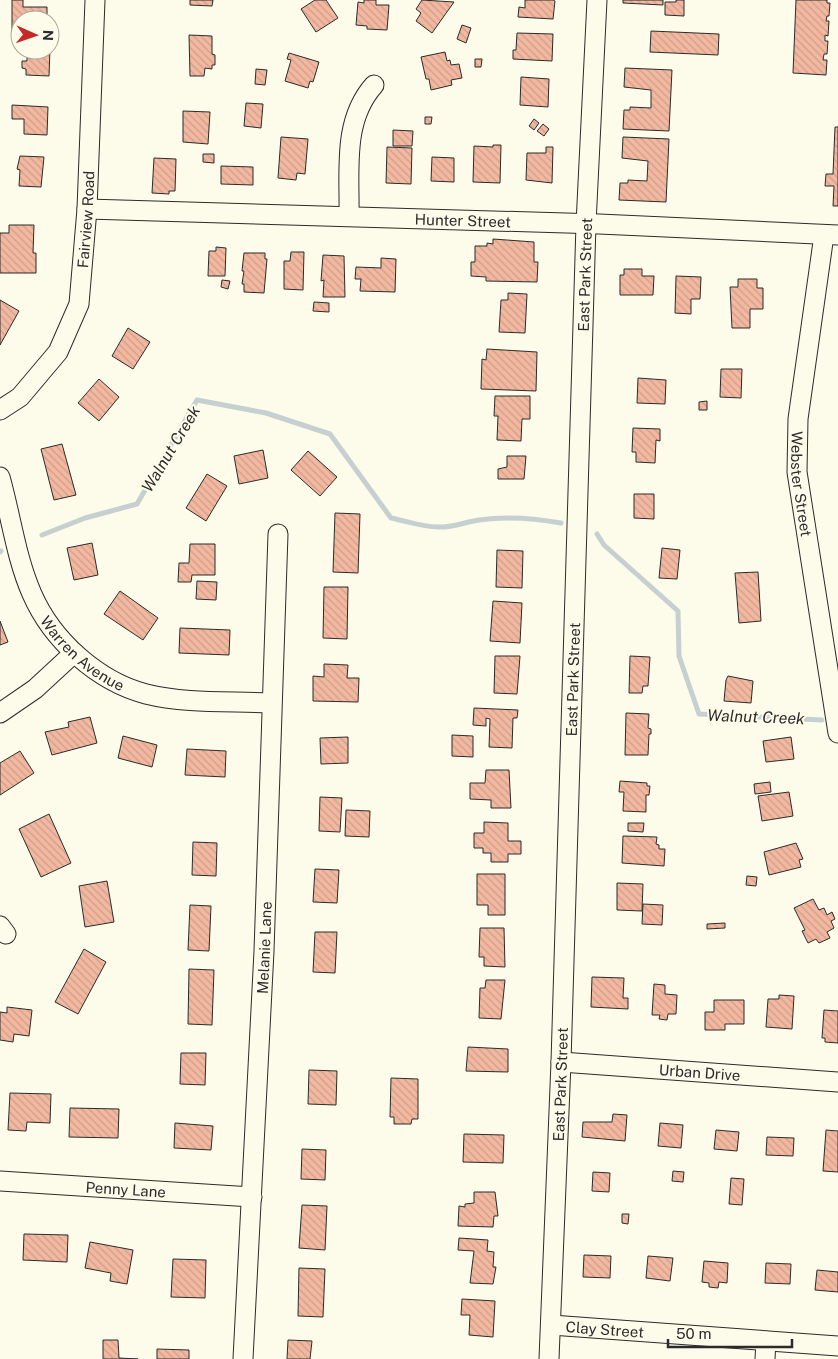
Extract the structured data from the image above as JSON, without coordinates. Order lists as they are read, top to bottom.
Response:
{
  "streets": {
    "street": [
      "Fairview Road",
      "Hunter Street",
      "East Park Street",
      "Webster Street",
      "Warren Avenue",
      "Melanie Lane",
      "Urban Drive",
      "Penny Lane",
      "Clay Street"
    ]
  },
  "crossings": [
    ["Fairview Road", "Hunter Street"],
    ["Hunter Street", "East Park Street"],
    ["Hunter Street", "Webster Street"],
    ["East Park Street", "Urban Drive"],
    ["East Park Street", "Clay Street"],
    ["Warren Avenue", "Melanie Lane"],
    ["Melanie Lane", "Penny Lane"]
  ],
  "water": ["Walnut Creek"],
  "scale_bar": "50 m",
  "north": "right"
}
